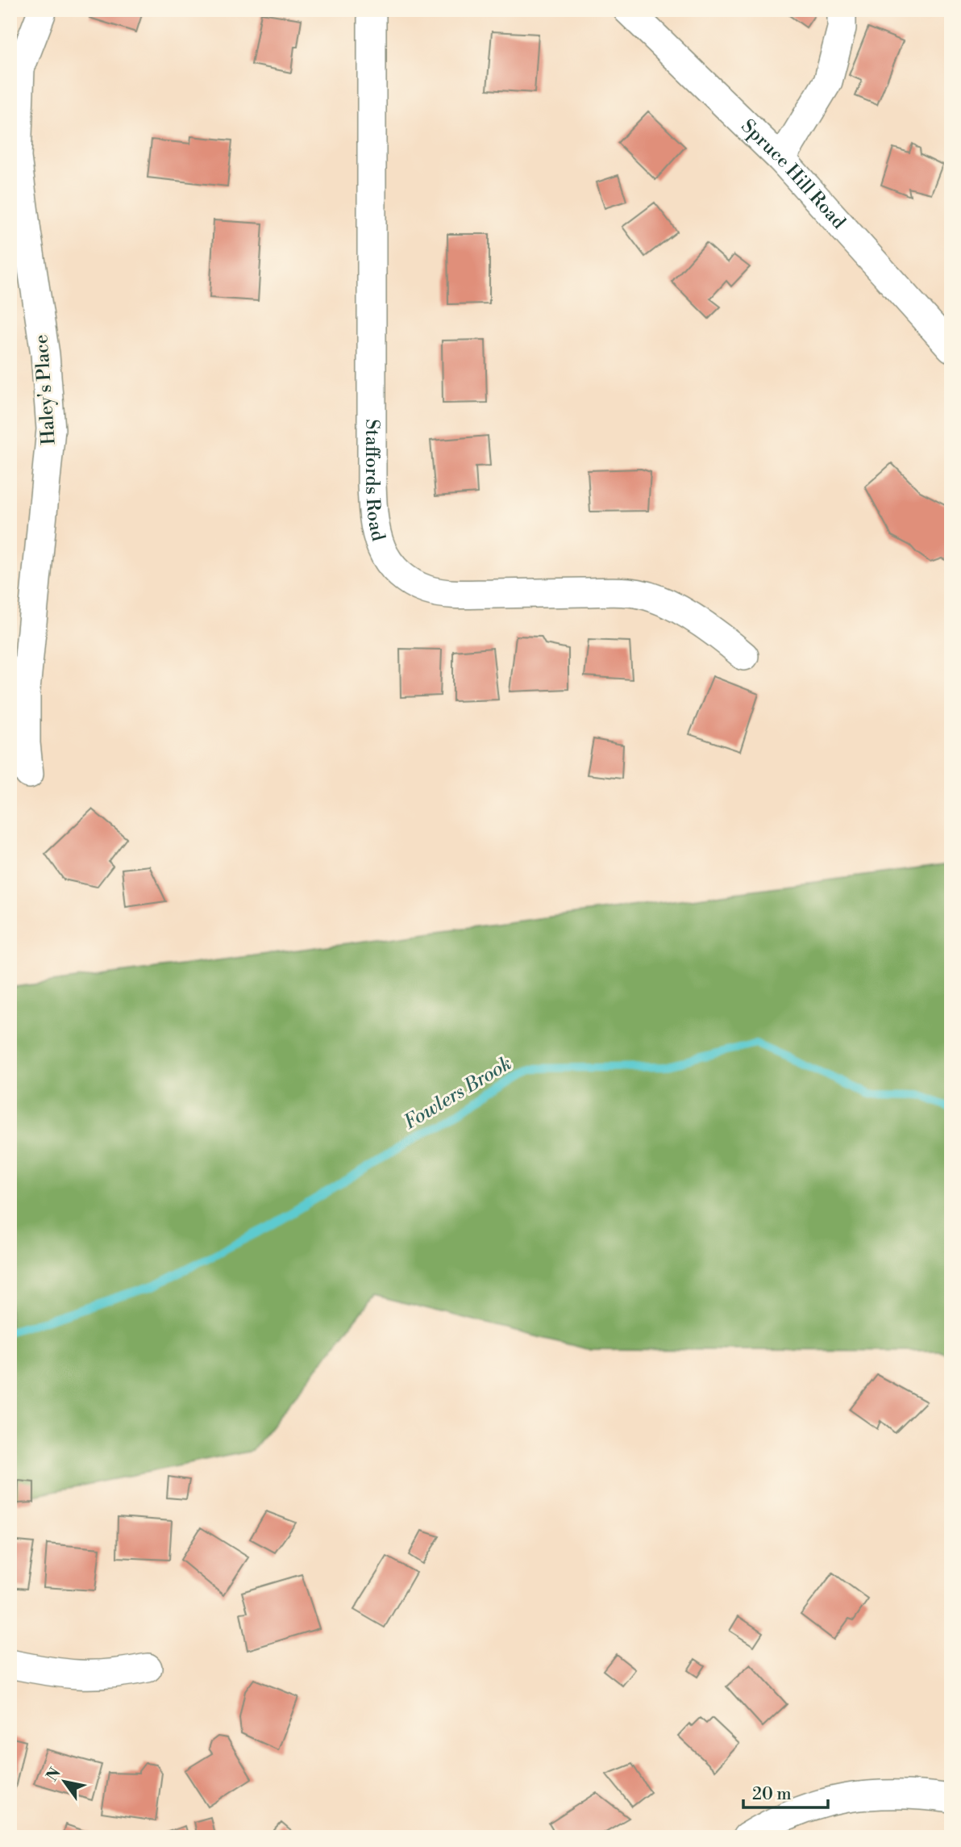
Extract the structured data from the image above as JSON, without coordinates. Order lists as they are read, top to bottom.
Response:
{
  "streets": {
    "street": ["Spruce Hill Road", "Haley's Place", "Staffords Road"]
  },
  "water": ["Fowlers Brook"],
  "scale_bar": "20 m",
  "north": "top left"
}
